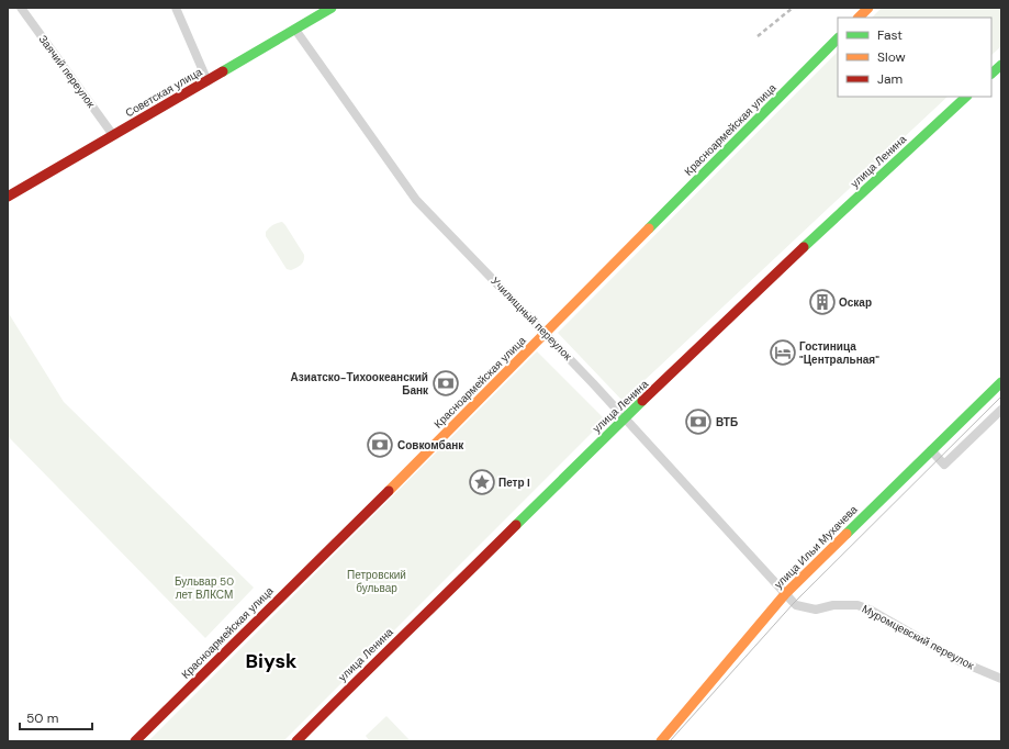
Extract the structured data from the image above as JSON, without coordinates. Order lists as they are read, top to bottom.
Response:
{
  "streets": {
    "main road": [
      "Советская улица",
      "Красноармейская улица",
      "улица Ленина",
      "улица Ильи Мухачева"
    ],
    "street": ["Заячий переулок", "Училищный переулок", "Муромцевский переулок"]
  },
  "crossings": [
    ["Заячий переулок", "Советская улица"],
    ["Советская улица", "Училищный переулок"],
    ["Красноармейская улица", "Училищный переулок"],
    ["улица Ленина", "Училищный переулок"],
    ["Училищный переулок", "улица Ильи Мухачева"],
    ["Училищный переулок", "Муромцевский переулок"],
    ["улица Ильи Мухачева", "Муромцевский переулок"]
  ],
  "districts": ["Biysk"],
  "parks": ["Петровский бульвар", "Бульвар 50 лет ВЛКСМ"],
  "places": {
    "building": ["Оскар"],
    "hotel": ["Гостиница \"Центральная\""],
    "bank": ["Азиатско-Тихоокеанский Банк", "ВТБ", "Совкомбанк"],
    "place": ["Петр I"]
  },
  "legend": ["Fast", "Slow", "Jam"],
  "scale_bar": "50 m"
}
